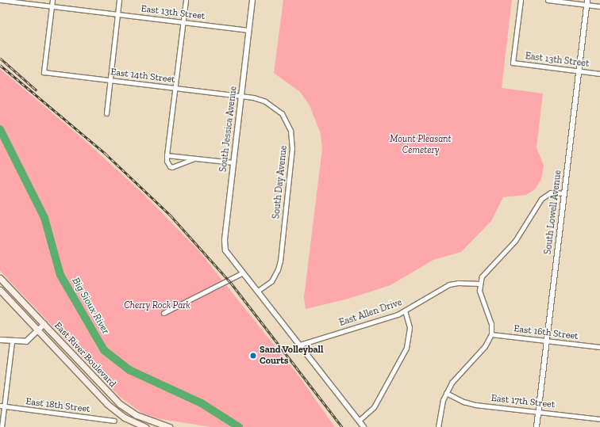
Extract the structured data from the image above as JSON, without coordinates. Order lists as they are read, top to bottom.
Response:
{
  "streets": {
    "main road": ["East River Boulevard"],
    "street": [
      "East 13th Street",
      "East 14th Street",
      "South Jessica Avenue",
      "South Day Avenue",
      "South Lowell Avenue",
      "East Allen Drive",
      "East 16th Street",
      "East 17th Street",
      "East 18th Street"
    ]
  },
  "crossings": [
    ["East 13th Street", "East 14th Street"],
    ["East 13th Street", "South Jessica Avenue"],
    ["East 13th Street", "South Lowell Avenue"],
    ["East 14th Street", "South Jessica Avenue"],
    ["East 14th Street", "South Day Avenue"],
    ["South Jessica Avenue", "South Day Avenue"],
    ["South Jessica Avenue", "East Allen Drive"],
    ["South Lowell Avenue", "East 16th Street"],
    ["South Lowell Avenue", "East 17th Street"]
  ],
  "water": ["Big Sioux River"],
  "parks": ["Mount Pleasant Cemetery", "Cherry Rock Park"],
  "places": ["Sand Volleyball Courts"]
}
